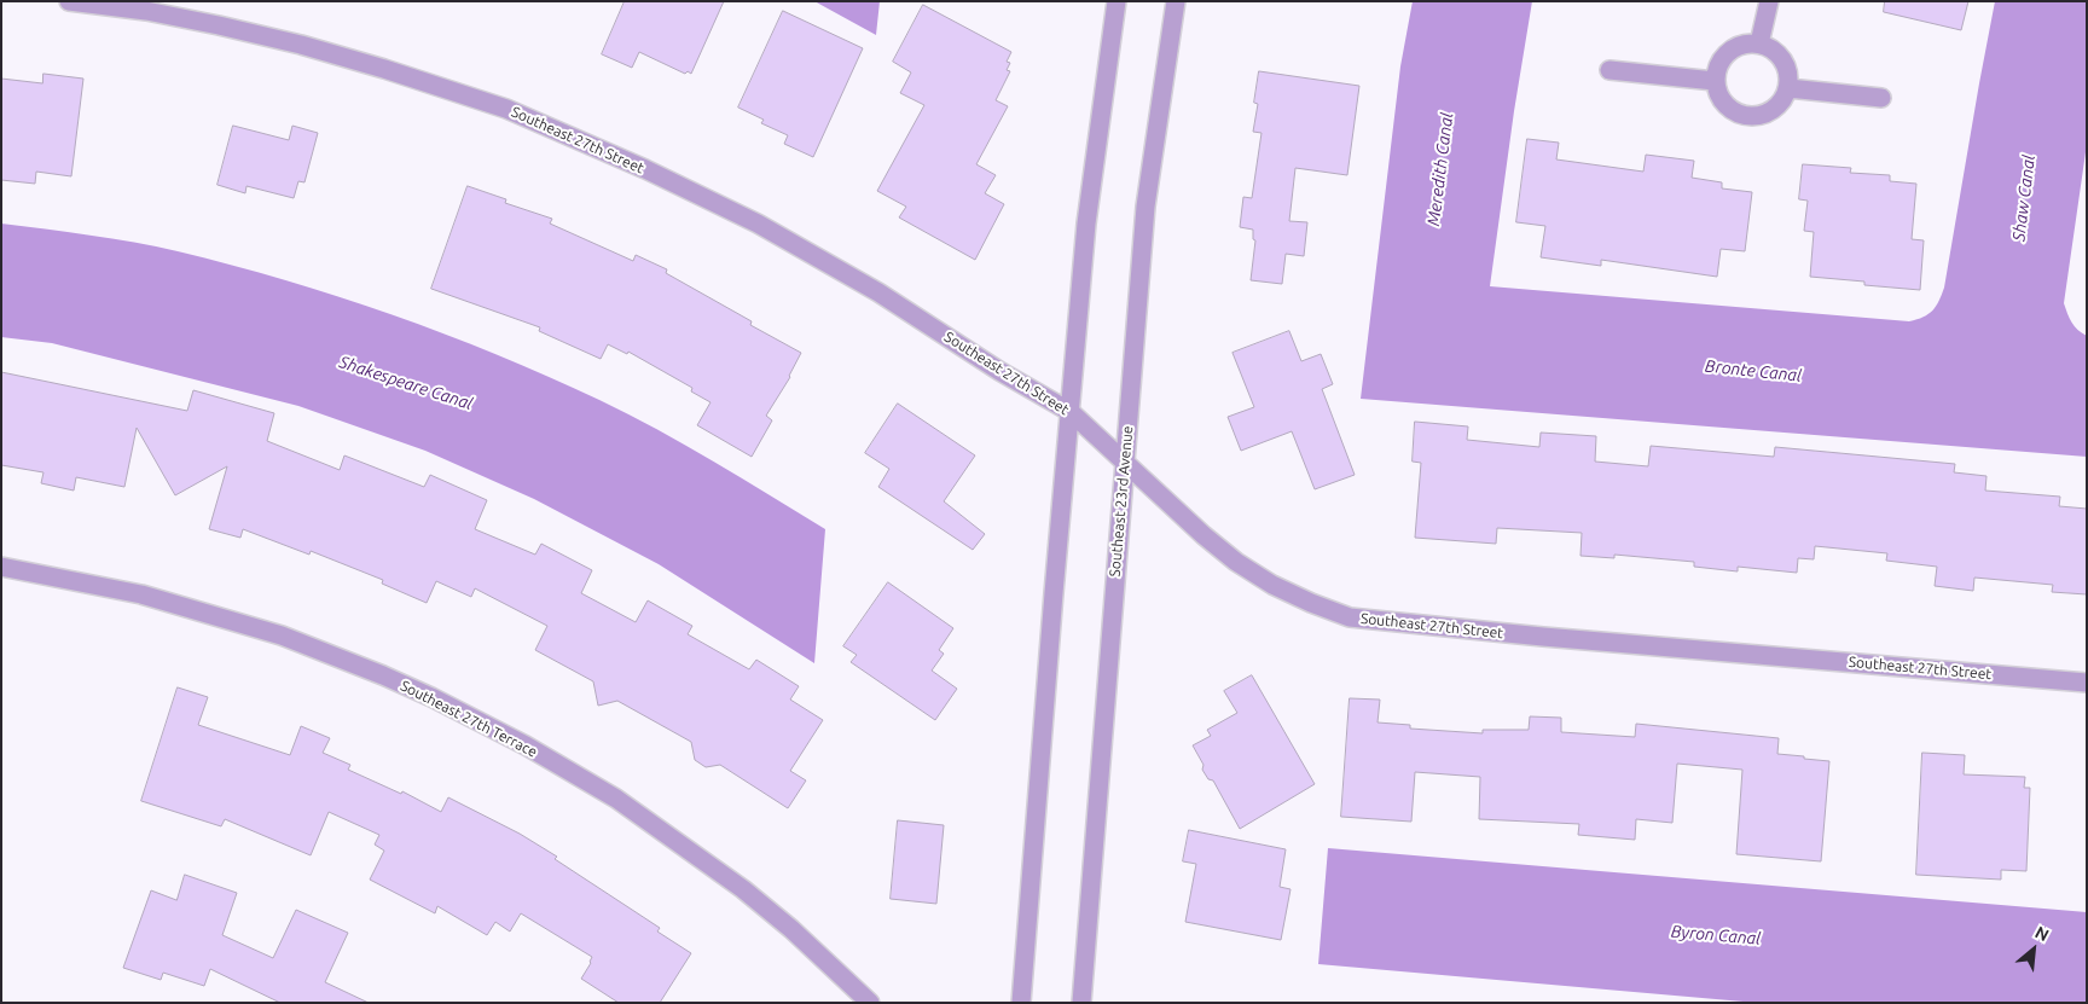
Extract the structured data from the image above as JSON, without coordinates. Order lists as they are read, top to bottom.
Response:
{
  "streets": {
    "street": ["Southeast 27th Street", "Southeast 23rd Avenue", "Southeast 27th Terrace"]
  },
  "crossings": [
    ["Southeast 27th Street", "Southeast 23rd Avenue"]
  ],
  "water": [
    "Meredith Canal",
    "Shaw Canal",
    "Bronte Canal",
    "Shakespeare Canal",
    "Byron Canal"
  ],
  "north": "top right"
}
